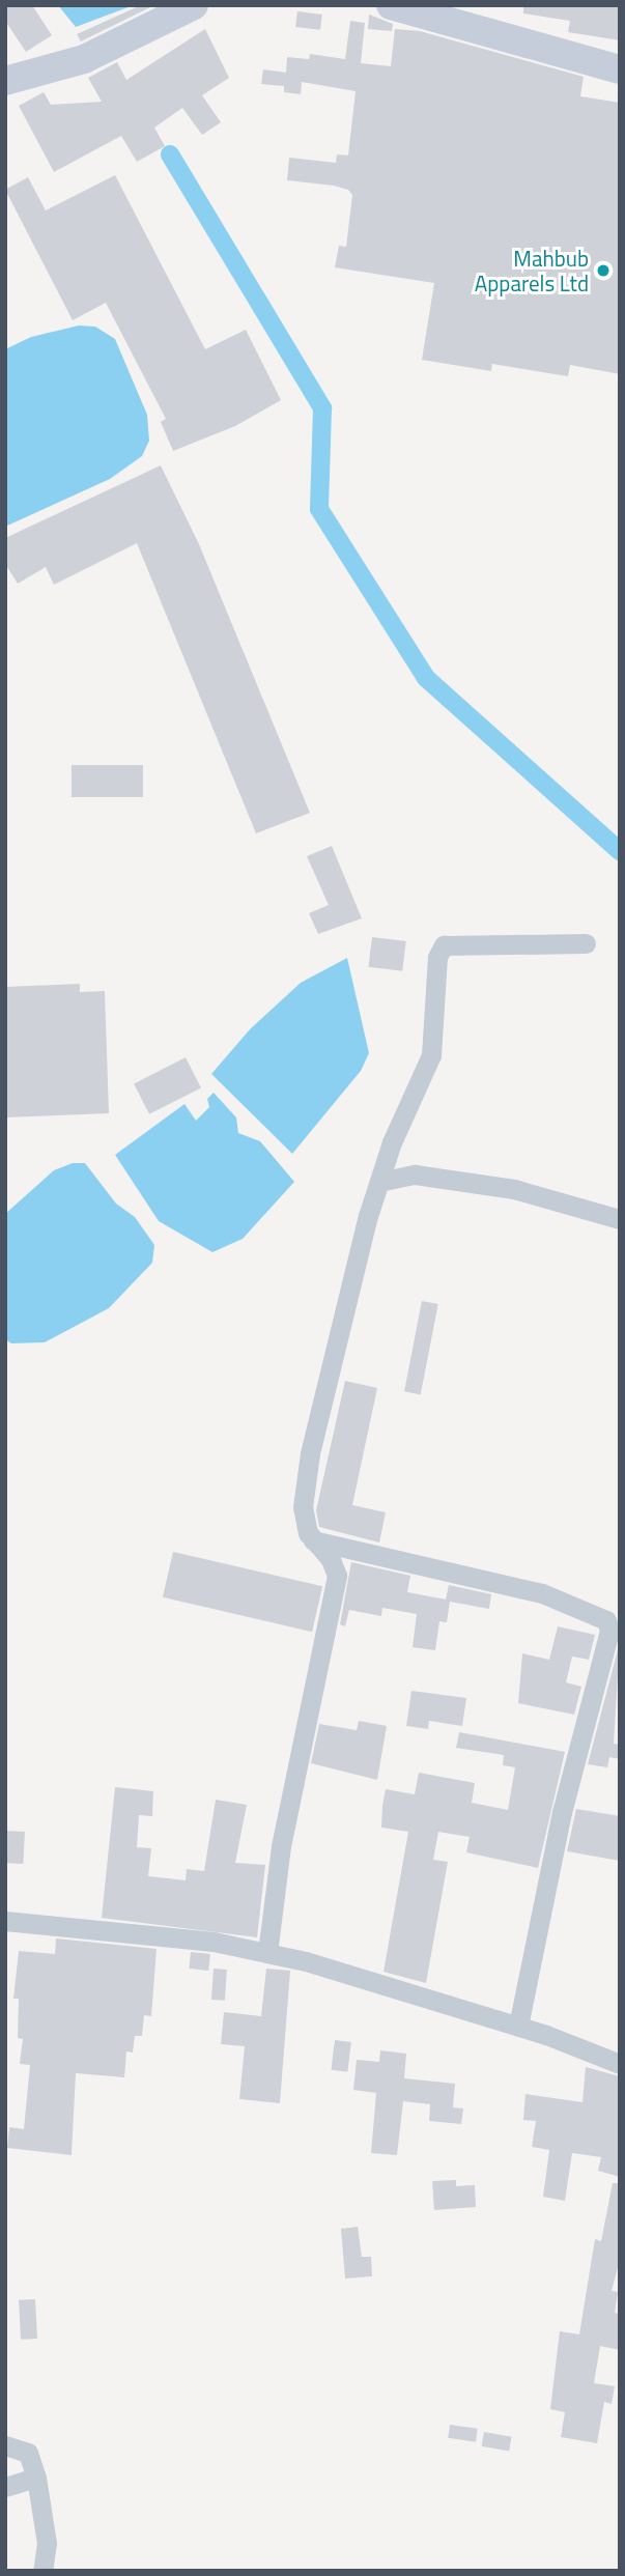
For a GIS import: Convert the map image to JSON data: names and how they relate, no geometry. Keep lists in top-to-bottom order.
{
  "places": ["Mahbub Apparels Ltd"]
}
